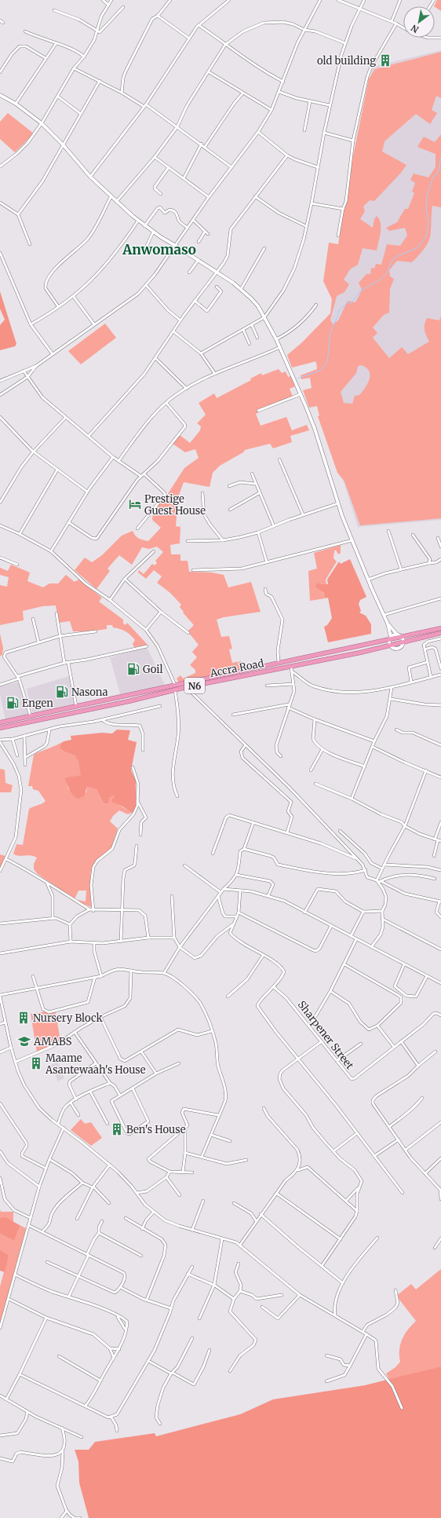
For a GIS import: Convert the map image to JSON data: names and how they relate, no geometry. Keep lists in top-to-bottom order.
{
  "streets": {
    "highway": ["Accra Road", "N6"],
    "street": ["Sharpener Street"]
  },
  "districts": ["Anwomaso"],
  "places": {
    "building": [
      "old building",
      "Nursery Block",
      "Maame Asantewaah's House",
      "Ben's House"
    ],
    "hotel": ["Prestige Guest House"],
    "fuel station": ["Goil", "Nasona", "Engen"],
    "school or university": ["AMABS"]
  },
  "north": "bottom left"
}
